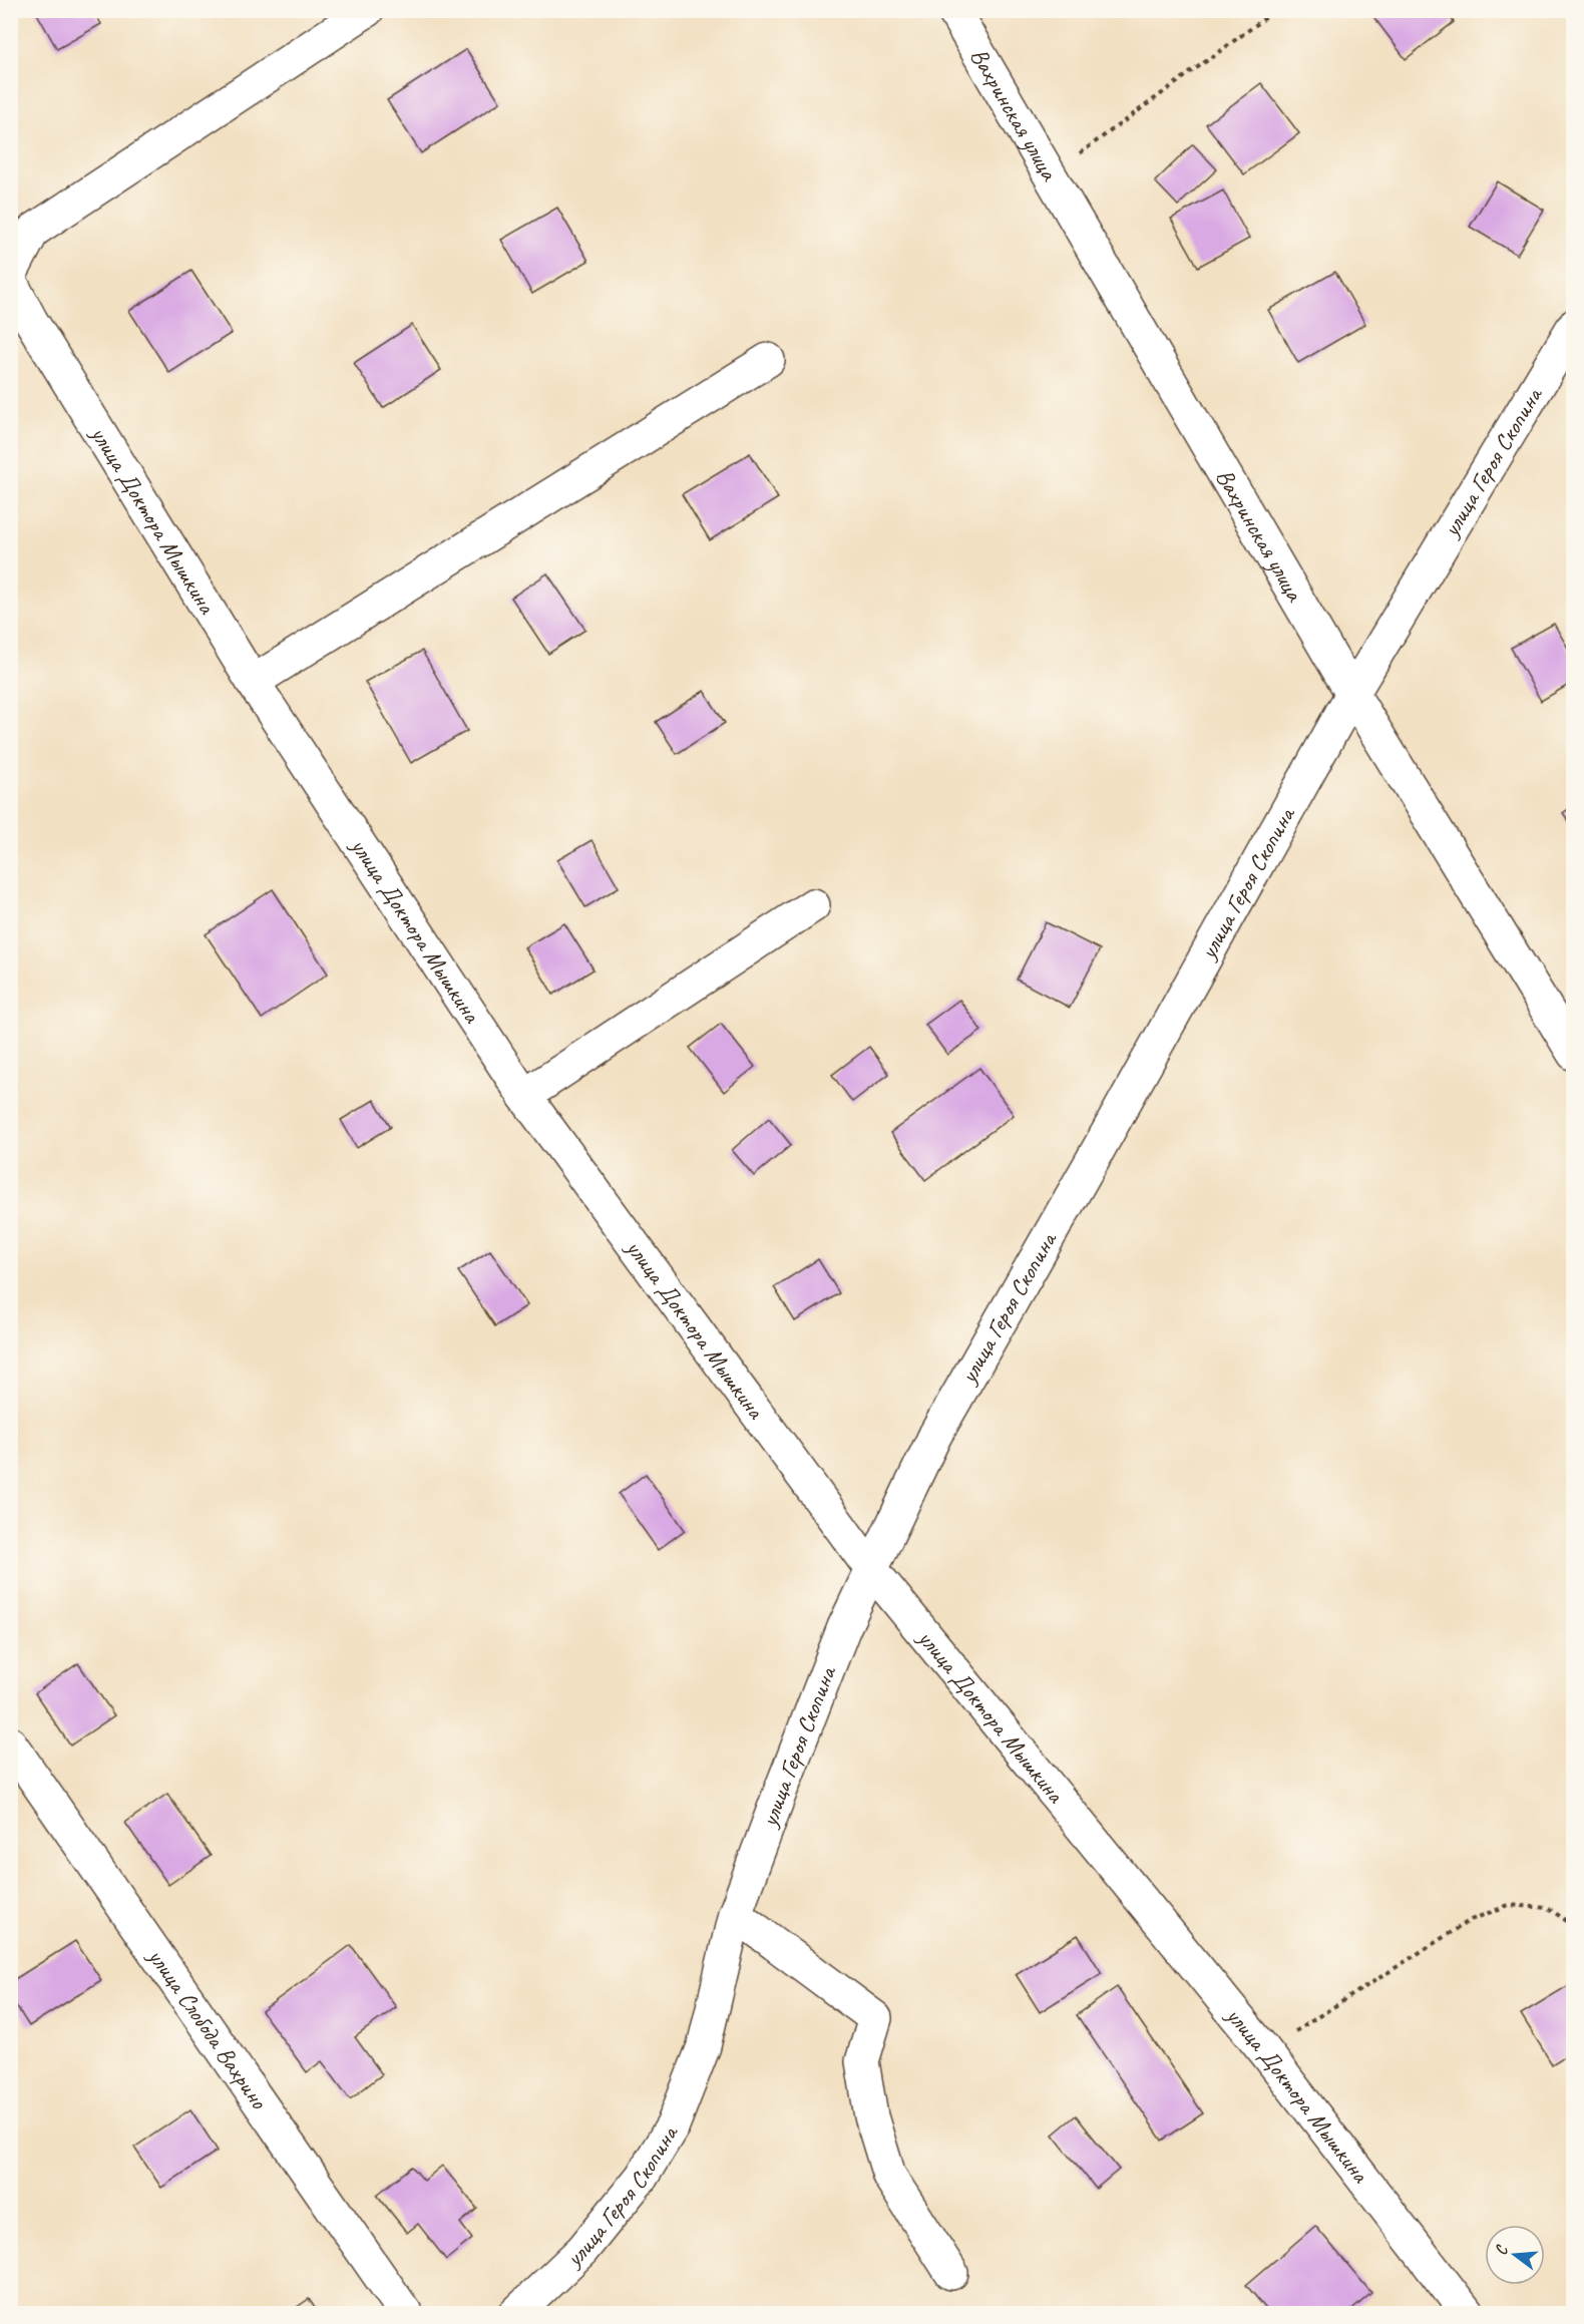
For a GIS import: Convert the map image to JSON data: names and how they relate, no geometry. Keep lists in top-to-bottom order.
{
  "streets": {
    "street": [
      "Вахринская улица",
      "улица Героя Скопина",
      "улица Доктора Мышкина",
      "улица Слобода Вахрино"
    ]
  },
  "crossings": [
    ["Вахринская улица", "улица Героя Скопина"],
    ["улица Героя Скопина", "улица Доктора Мышкина"]
  ],
  "north": "left"
}
